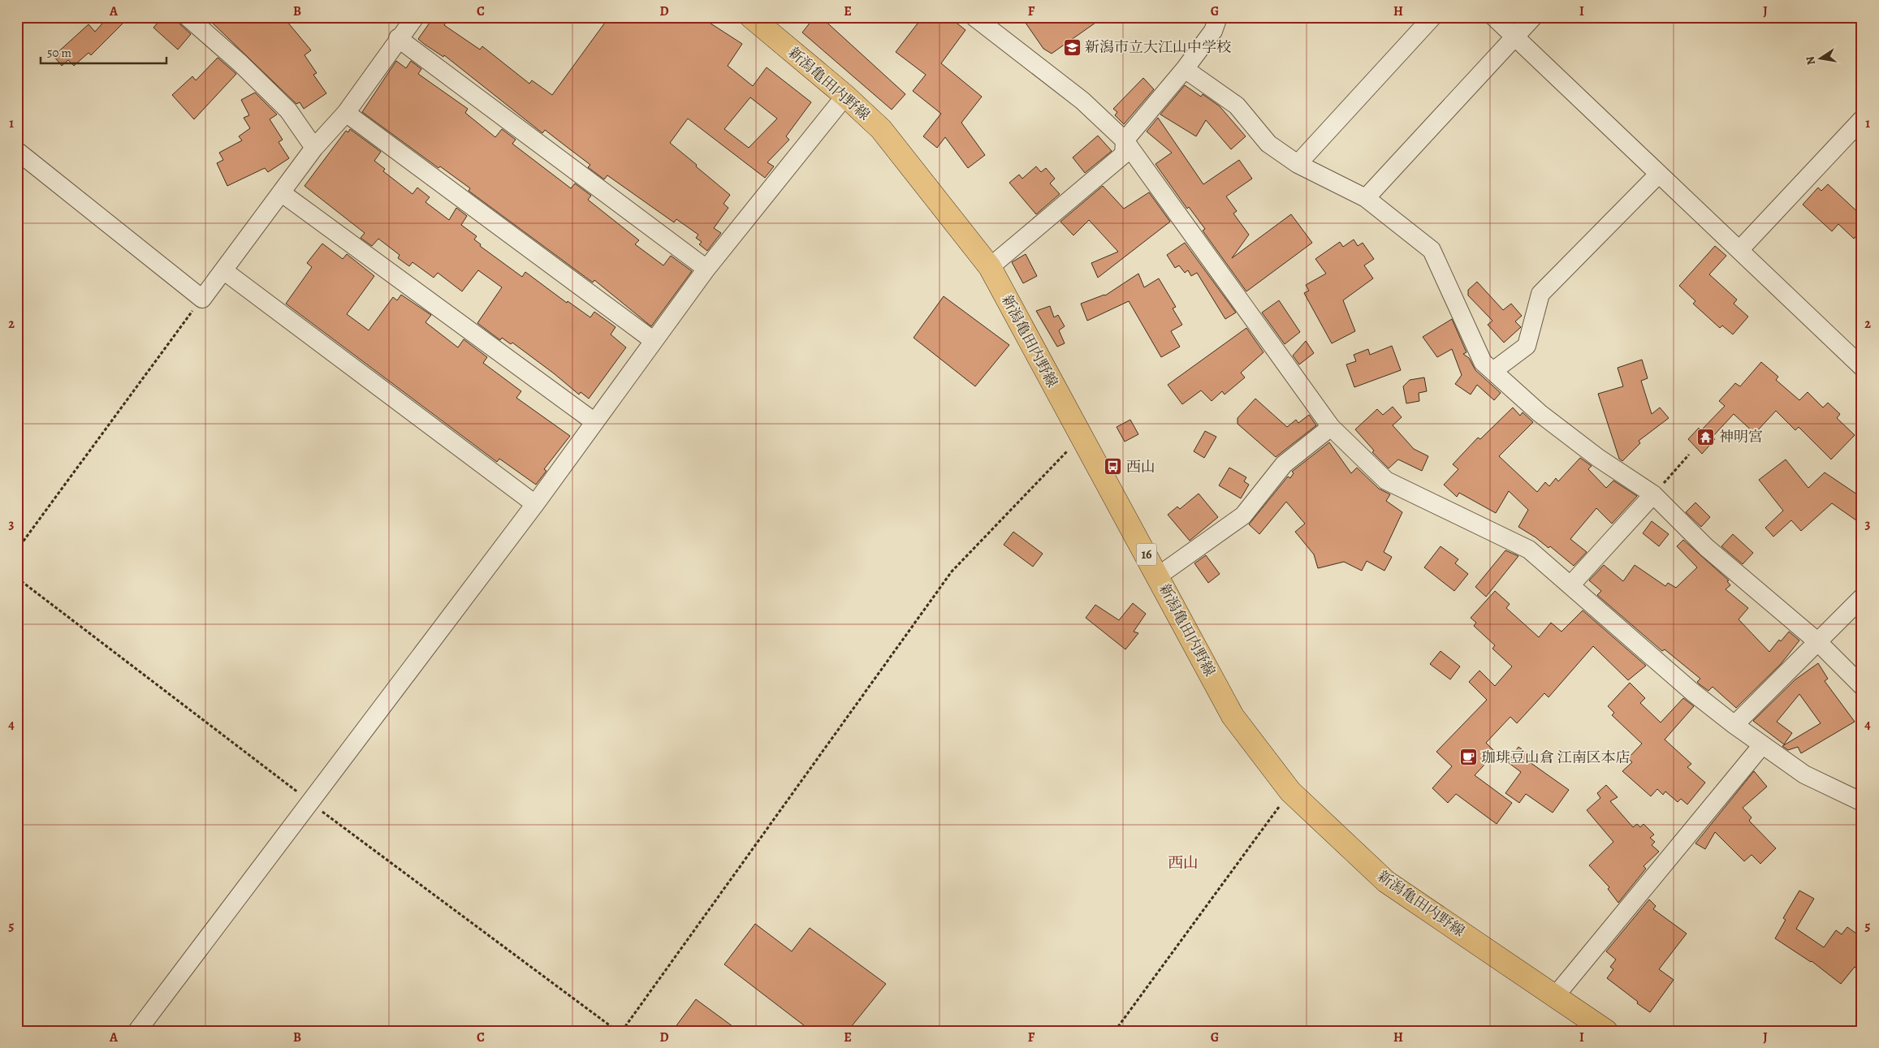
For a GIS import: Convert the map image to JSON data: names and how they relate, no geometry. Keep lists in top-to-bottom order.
{
  "streets": {
    "main road": ["新潟亀田内野線", "16"]
  },
  "districts": ["西山"],
  "places": {
    "school or university": ["新潟市立大江山中学校"],
    "temple": ["神明宮"],
    "bus stop": ["西山"],
    "cafe": ["珈琲豆山倉 江南区本店"]
  },
  "scale_bar": "50 m",
  "north": "left",
  "grid": {
    "columns": [
      "A",
      "B",
      "C",
      "D",
      "E",
      "F",
      "G",
      "H",
      "I",
      "J"
    ],
    "rows": [
      "1",
      "2",
      "3",
      "4",
      "5"
    ]
  }
}
